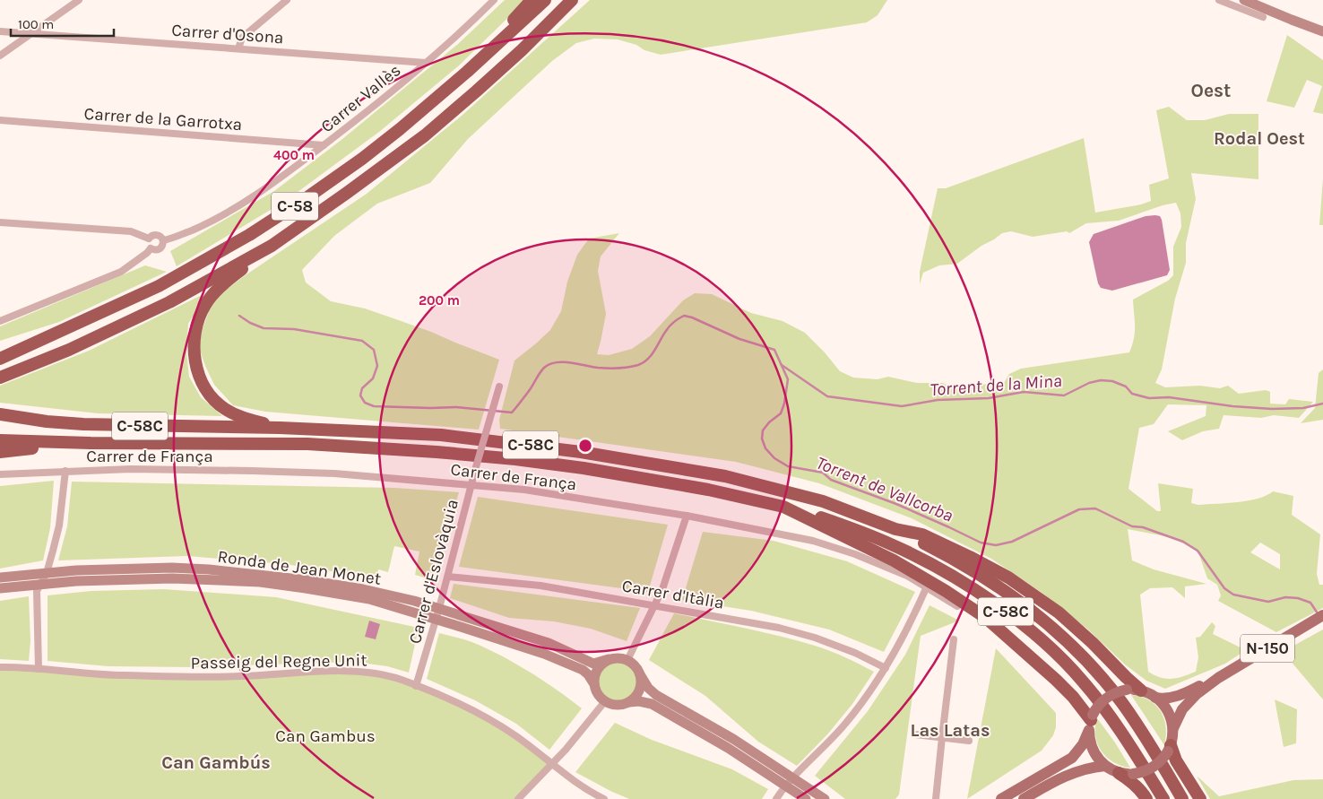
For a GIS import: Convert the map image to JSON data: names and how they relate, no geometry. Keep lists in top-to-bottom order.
{
  "streets": {
    "highway": ["C-58", "C-58C"],
    "main road": ["N-150"],
    "street": [
      "Carrer d'Osona",
      "Carrer Vallès",
      "Carrer de la Garrotxa",
      "Carrer de França",
      "Ronda de Jean Monet",
      "Carrer d'Eslovàquia",
      "Carrer d'Itàlia",
      "Passeig del Regne Unit"
    ]
  },
  "crossings": [
    ["Carrer d'Osona", "Carrer Vallès"],
    ["Carrer Vallès", "Carrer de la Garrotxa"],
    ["Carrer de França", "Carrer d'Eslovàquia"],
    ["Ronda de Jean Monet", "Carrer d'Eslovàquia"],
    ["Carrer d'Eslovàquia", "Carrer d'Itàlia"],
    ["Carrer d'Eslovàquia", "Passeig del Regne Unit"]
  ],
  "districts": [
    "Oest",
    "Rodal Oest",
    "Las Latas",
    "Can Gambús"
  ],
  "water": ["Torrent de la Mina", "Torrent de Vallcorba"],
  "parks": ["Can Gambus"],
  "scale_bar": "100 m",
  "rings": ["400 m", "200 m"]
}
